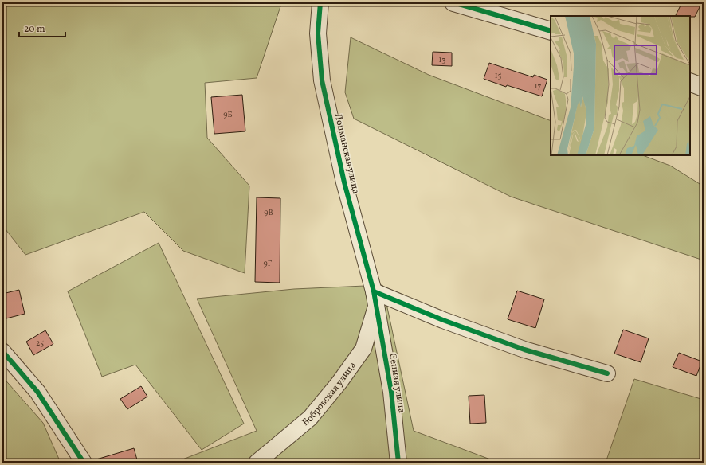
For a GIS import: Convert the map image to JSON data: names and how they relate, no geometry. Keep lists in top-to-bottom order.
{
  "streets": {
    "street": ["Лоцманская улица", "Сенная улица", "Бобровская улица"]
  },
  "crossings": [
    ["Лоцманская улица", "Сенная улица"],
    ["Лоцманская улица", "Бобровская улица"],
    ["Сенная улица", "Бобровская улица"]
  ],
  "house_numbers": [
    "13",
    "15",
    "17",
    "9Б",
    "9В",
    "9Г",
    "25"
  ],
  "scale_bar": "20 m"
}
